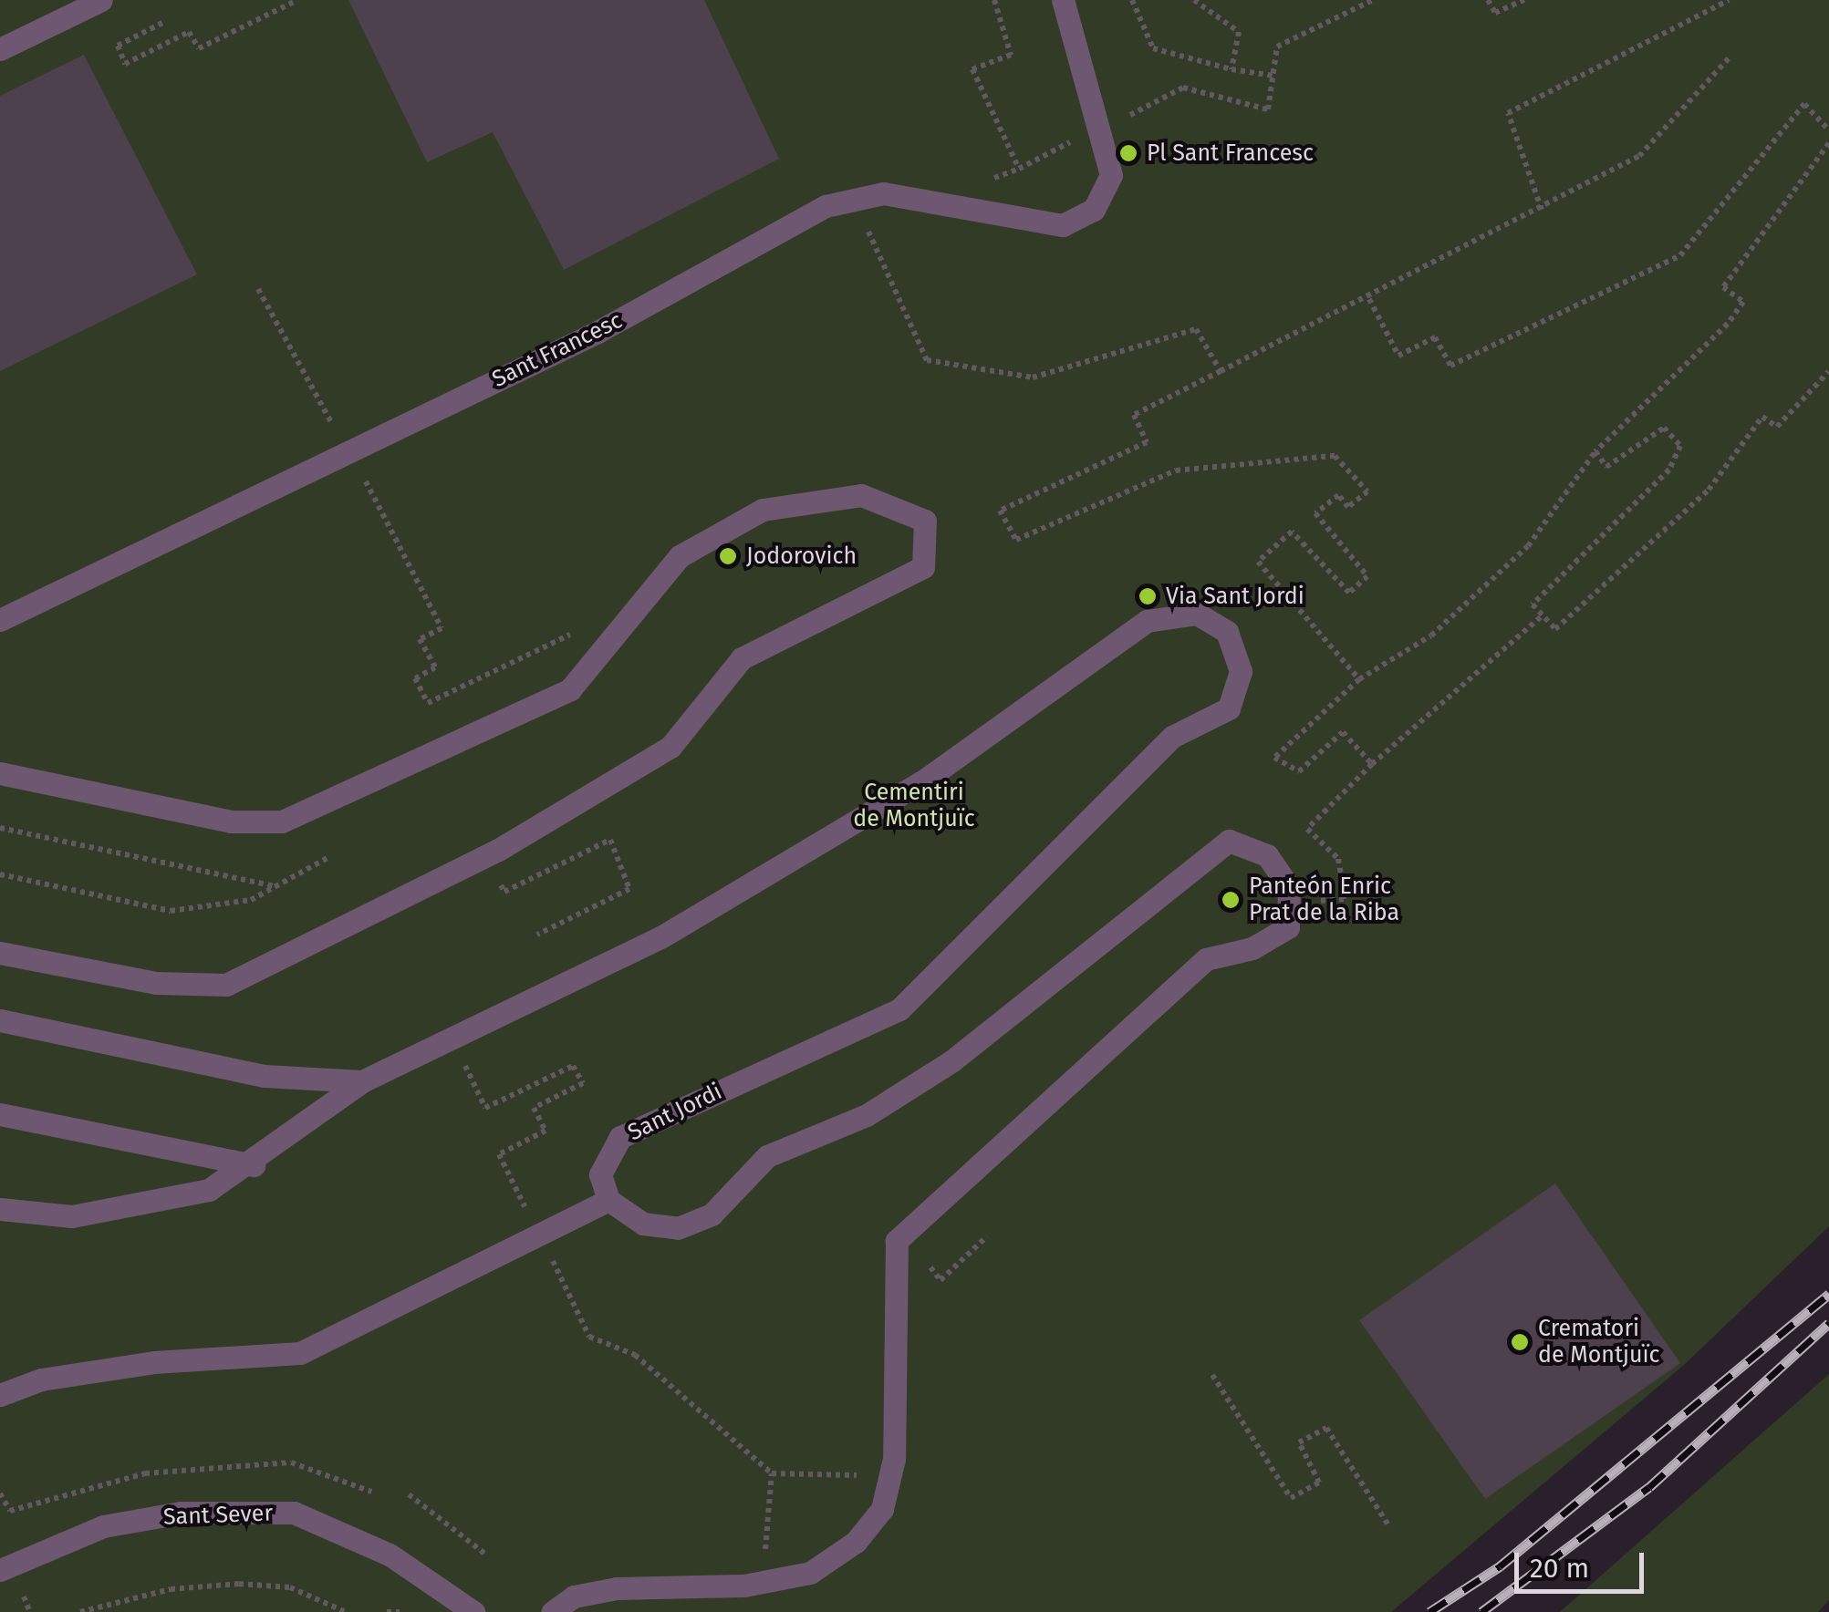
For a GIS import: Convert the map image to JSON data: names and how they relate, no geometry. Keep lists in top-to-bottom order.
{
  "streets": {
    "lane": ["Sant Francesc", "Sant Jordi", "Sant Sever"]
  },
  "parks": ["Cementiri de Montjuïc"],
  "places": [
    "Pl Sant Francesc",
    "Jodorovich",
    "Via Sant Jordi",
    "Panteón Enric Prat de la Riba",
    "Crematori de Montjuïc"
  ],
  "scale_bar": "20 m"
}
